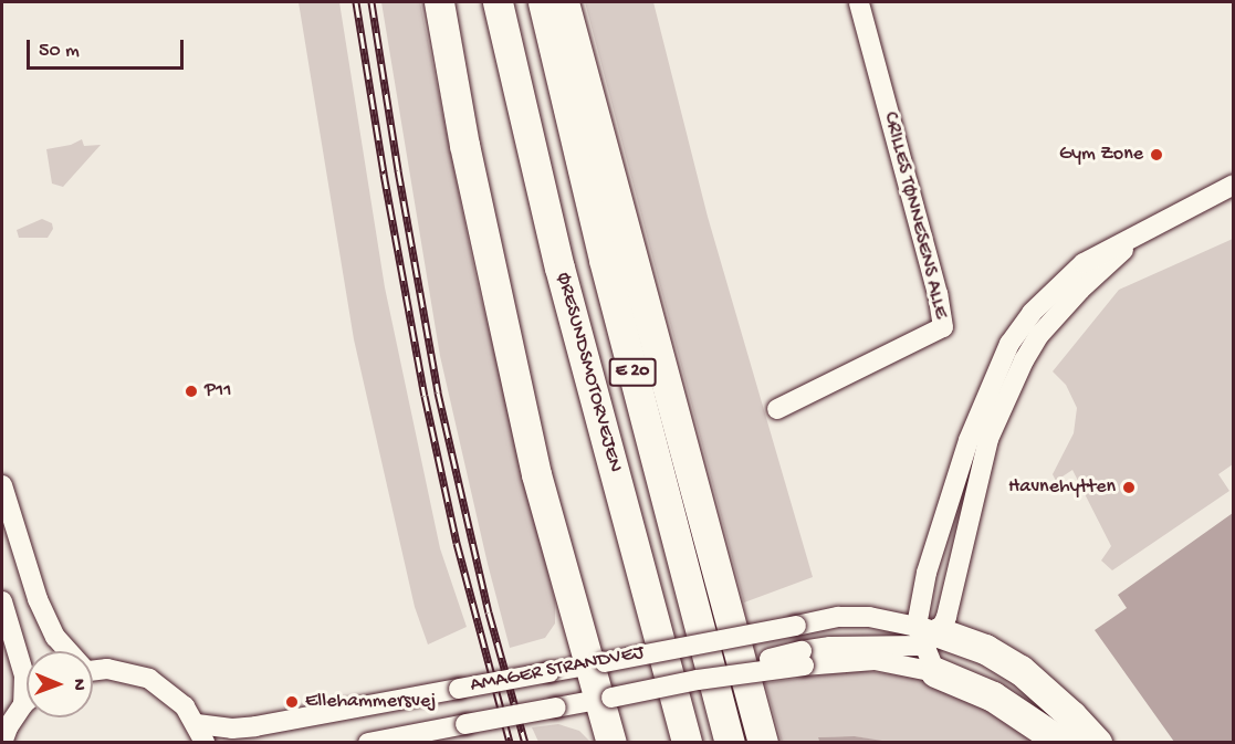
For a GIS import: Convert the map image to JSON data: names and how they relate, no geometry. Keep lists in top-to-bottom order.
{
  "streets": {
    "highway": ["ØRESUNDSMOTORVEJEN", "E 20"],
    "street": ["CRILLES TØNNESENS ALLE", "AMAGER STRANDVEJ"]
  },
  "places": [
    "Gym Zone",
    "P11",
    "Havnehytten",
    "Ellehammersvej"
  ],
  "scale_bar": "50 m",
  "north": "right"
}
